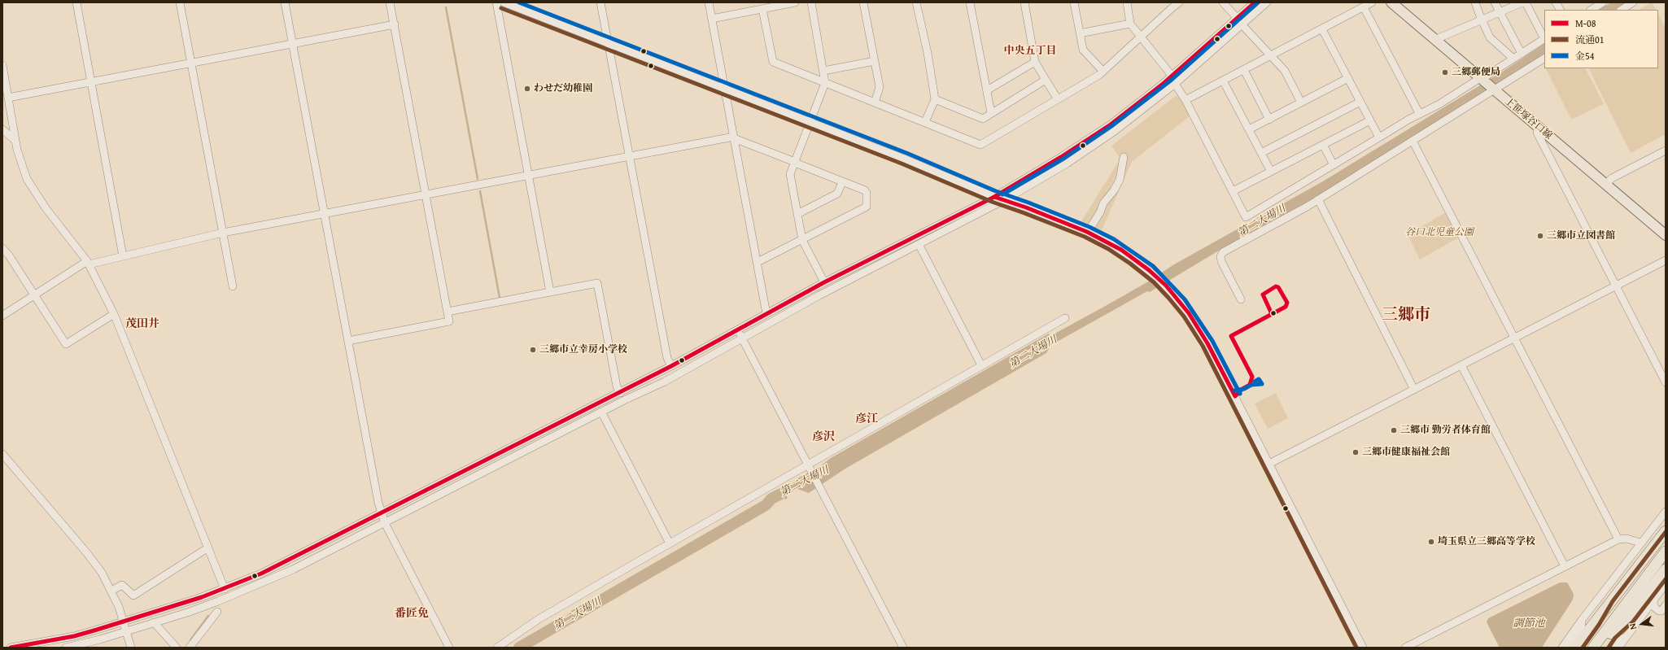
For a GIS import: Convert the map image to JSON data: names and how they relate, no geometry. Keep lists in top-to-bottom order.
{
  "streets": {
    "main road": ["上笹塚谷口線"]
  },
  "districts": [
    "中央五丁目",
    "三郷市",
    "茂田井",
    "彦江",
    "彦沢",
    "番匠免"
  ],
  "water": ["第二大場川", "調節池"],
  "parks": ["谷口北児童公園"],
  "places": [
    "三郷郵便局",
    "わせだ幼稚園",
    "三郷市立図書館",
    "三郷市立幸房小学校",
    "三郷市 勤労者体育館",
    "三郷市健康福祉会館",
    "埼玉県立三郷高等学校"
  ],
  "lines": ["transit line M-08", "transit line 金54", "transit line 流通01"],
  "legend": ["M-08", "流通01", "金54"],
  "north": "left"
}
